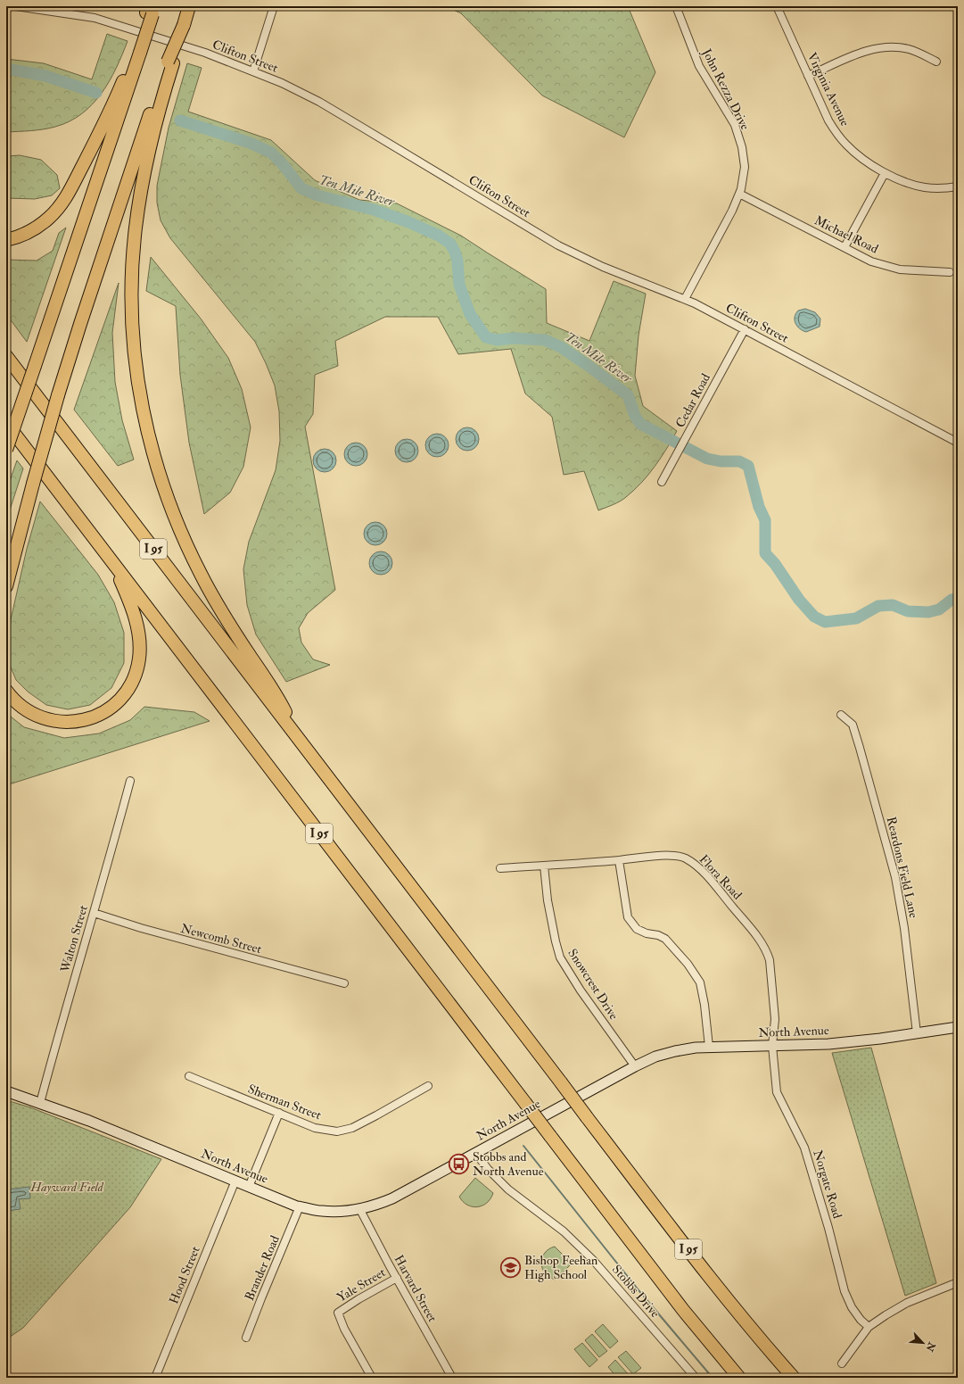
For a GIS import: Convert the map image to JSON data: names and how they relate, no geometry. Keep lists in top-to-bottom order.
{
  "streets": {
    "highway": ["I 95"],
    "main road": ["North Avenue"],
    "street": [
      "Clifton Street",
      "John Rezza Drive",
      "Virginia Avenue",
      "Michael Road",
      "Cedar Road",
      "Reardons Field Lane",
      "Flora Road",
      "Walton Street",
      "Newcomb Street",
      "Snowcrest Drive",
      "Sherman Street",
      "Norgate Road",
      "Brander Road",
      "Hood Street",
      "Yale Street",
      "Harvard Street",
      "Stobbs Drive"
    ]
  },
  "crossings": [
    ["Clifton Street", "John Rezza Drive"],
    ["Clifton Street", "Cedar Road"],
    ["John Rezza Drive", "Michael Road"],
    ["Reardons Field Lane", "North Avenue"],
    ["Flora Road", "Snowcrest Drive"],
    ["Flora Road", "North Avenue"],
    ["Flora Road", "Norgate Road"],
    ["Walton Street", "Newcomb Street"],
    ["Walton Street", "North Avenue"],
    ["Snowcrest Drive", "North Avenue"],
    ["North Avenue", "Norgate Road"],
    ["North Avenue", "Brander Road"],
    ["North Avenue", "Hood Street"],
    ["North Avenue", "Harvard Street"],
    ["North Avenue", "Stobbs Drive"],
    ["Yale Street", "Harvard Street"]
  ],
  "water": ["Ten Mile River"],
  "parks": ["Hayward Field"],
  "places": {
    "bus stop": ["Stobbs and North Avenue"],
    "school or university": ["Bishop Feehan High School"]
  },
  "north": "bottom right"
}
